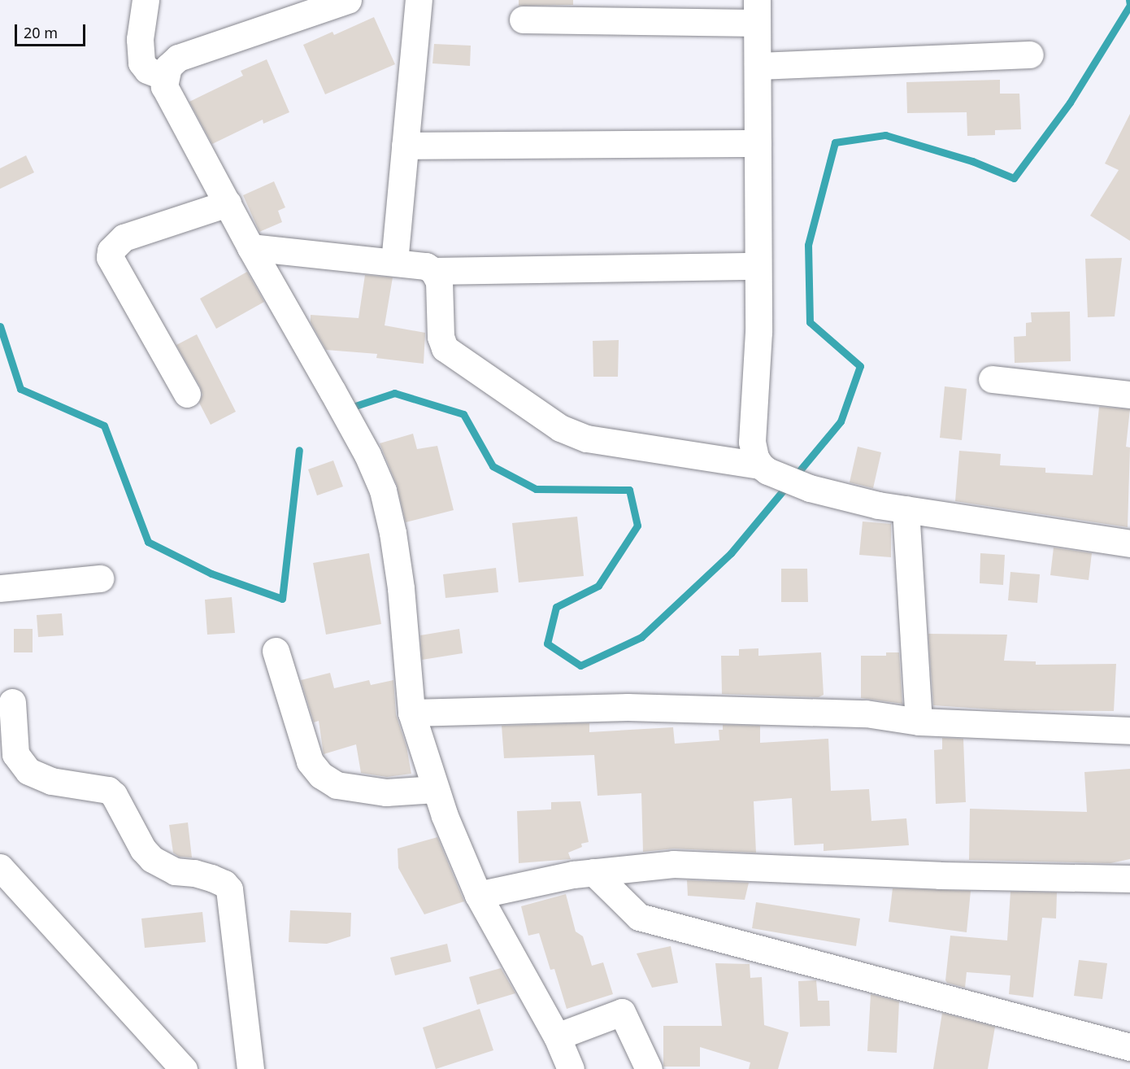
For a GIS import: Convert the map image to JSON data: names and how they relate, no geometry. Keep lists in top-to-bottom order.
{
  "scale_bar": "20 m"
}
